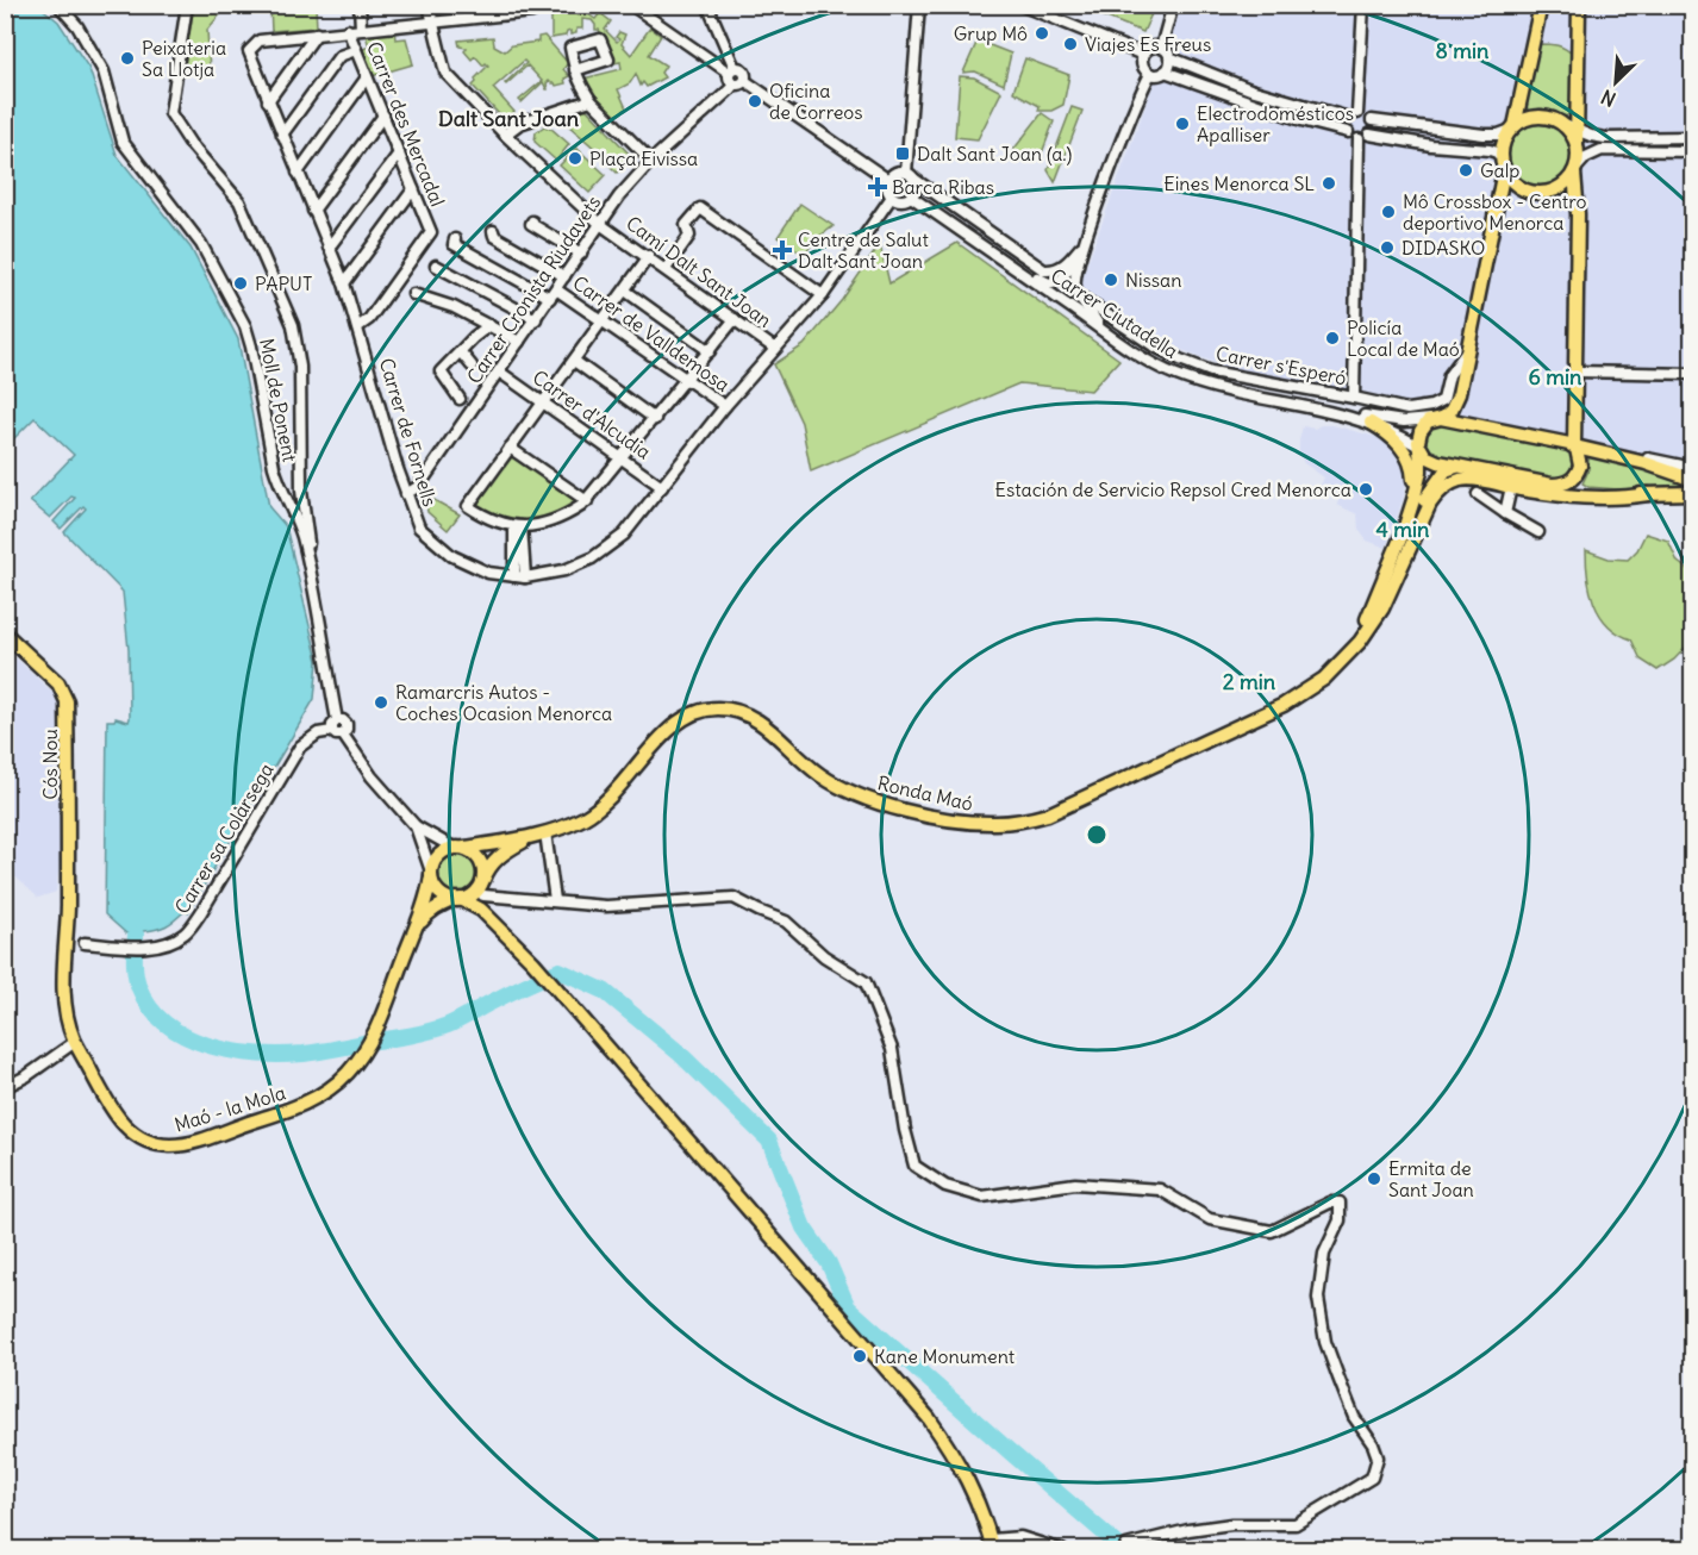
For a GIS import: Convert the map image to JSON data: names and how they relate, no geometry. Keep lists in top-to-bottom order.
{
  "streets": {
    "main road": ["Cós Nou", "Ronda Maó", "Maó - la Mola"],
    "street": [
      "Carrer des Mercadal",
      "Camí Dalt Sant Joan",
      "Carrer Cronista Riudavets",
      "Carrer Ciutadella",
      "Carrer de Valldemosa",
      "Carrer s'Esperó",
      "Moll de Ponent",
      "Carrer d'Alcudia",
      "Carrer de Fornells",
      "Carrer sa Colàrsega"
    ]
  },
  "crossings": [
    ["Carrer des Mercadal", "Carrer de Fornells"],
    ["Camí Dalt Sant Joan", "Carrer Cronista Riudavets"],
    ["Camí Dalt Sant Joan", "Carrer de Fornells"],
    ["Carrer Cronista Riudavets", "Carrer de Valldemosa"],
    ["Carrer Cronista Riudavets", "Carrer d'Alcudia"],
    ["Carrer Cronista Riudavets", "Carrer de Fornells"],
    ["Carrer Ciutadella", "Carrer de Fornells"],
    ["Carrer de Valldemosa", "Carrer de Fornells"],
    ["Moll de Ponent", "Carrer sa Colàrsega"],
    ["Carrer d'Alcudia", "Carrer de Fornells"],
    ["Cós Nou", "Maó - la Mola"],
    ["Ronda Maó", "Maó - la Mola"]
  ],
  "districts": ["Dalt Sant Joan"],
  "places": {
    "other": [
      "Grup Mô",
      "Viajes Es Freus",
      "Peixateria Sa Llotja",
      "Oficina de Correos",
      "Electrodomésticos Apalliser",
      "Plaça Eivissa",
      "Galp",
      "Eines Menorca SL",
      "Mô Crossbox - Centro deportivo Menorca",
      "DIDASKO",
      "Nissan",
      "PAPUT",
      "Policía Local de Maó",
      "Estación de Servicio Repsol Cred Menorca",
      "Ramarcris Autos - Coches Ocasion Menorca",
      "Ermita de Sant Joan",
      "Kane Monument"
    ],
    "transit": ["Dalt Sant Joan (a.)"],
    "health": ["Barca Ribas", "Centre de Salut Dalt Sant Joan"]
  },
  "north": "bottom left",
  "rings": [
    "8 min",
    "6 min",
    "4 min",
    "2 min"
  ]
}
